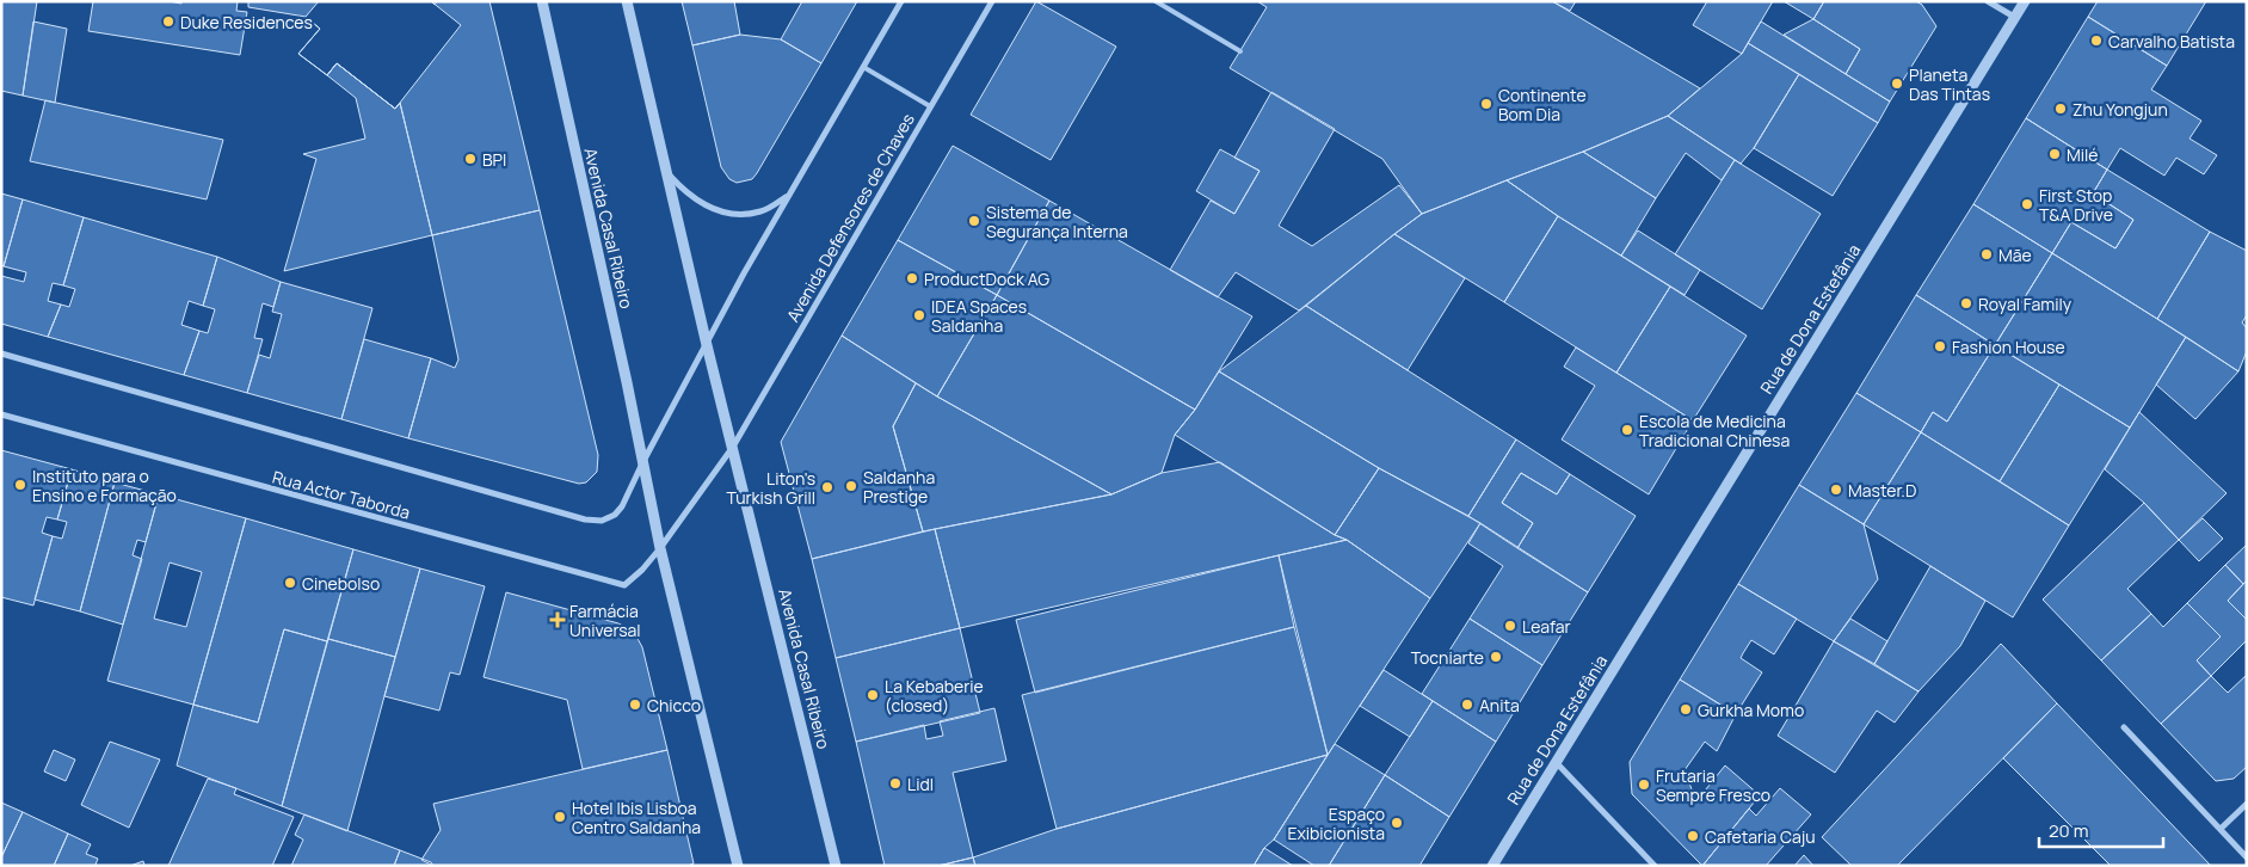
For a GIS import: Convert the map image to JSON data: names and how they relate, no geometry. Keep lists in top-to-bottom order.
{
  "streets": {
    "street": [
      "Avenida Defensores de Chaves",
      "Avenida Casal Ribeiro",
      "Rua de Dona Estefânia",
      "Rua Actor Taborda"
    ]
  },
  "crossings": [
    ["Avenida Defensores de Chaves", "Avenida Casal Ribeiro"],
    ["Avenida Casal Ribeiro", "Rua Actor Taborda"]
  ],
  "places": {
    "other": [
      "Duke Residences",
      "Carvalho Batista",
      "Planeta Das Tintas",
      "Continente Bom Dia",
      "Zhu Yongjun",
      "Milé",
      "BPI",
      "First Stop T&A Drive",
      "Sistema de Segurança Interna",
      "Mãe",
      "ProductDock AG",
      "Royal Family",
      "IDEA Spaces Saldanha",
      "Fashion House",
      "Escola de Medicina Tradicional Chinesa",
      "Instituto para o Ensino e Formação",
      "Saldanha Prestige",
      "Liton's Turkish Grill",
      "Master.D",
      "Cinebolso",
      "Leafar",
      "Tocniarte",
      "La Kebaberie (closed)",
      "Chicco",
      "Anita",
      "Gurkha Momo",
      "Lidl",
      "Frutaria Sempre Fresco",
      "Hotel Ibis Lisboa Centro Saldanha",
      "Espaço Exibicionista",
      "Cafetaria Caju"
    ],
    "health": ["Farmácia Universal"]
  },
  "scale_bar": "20 m"
}
